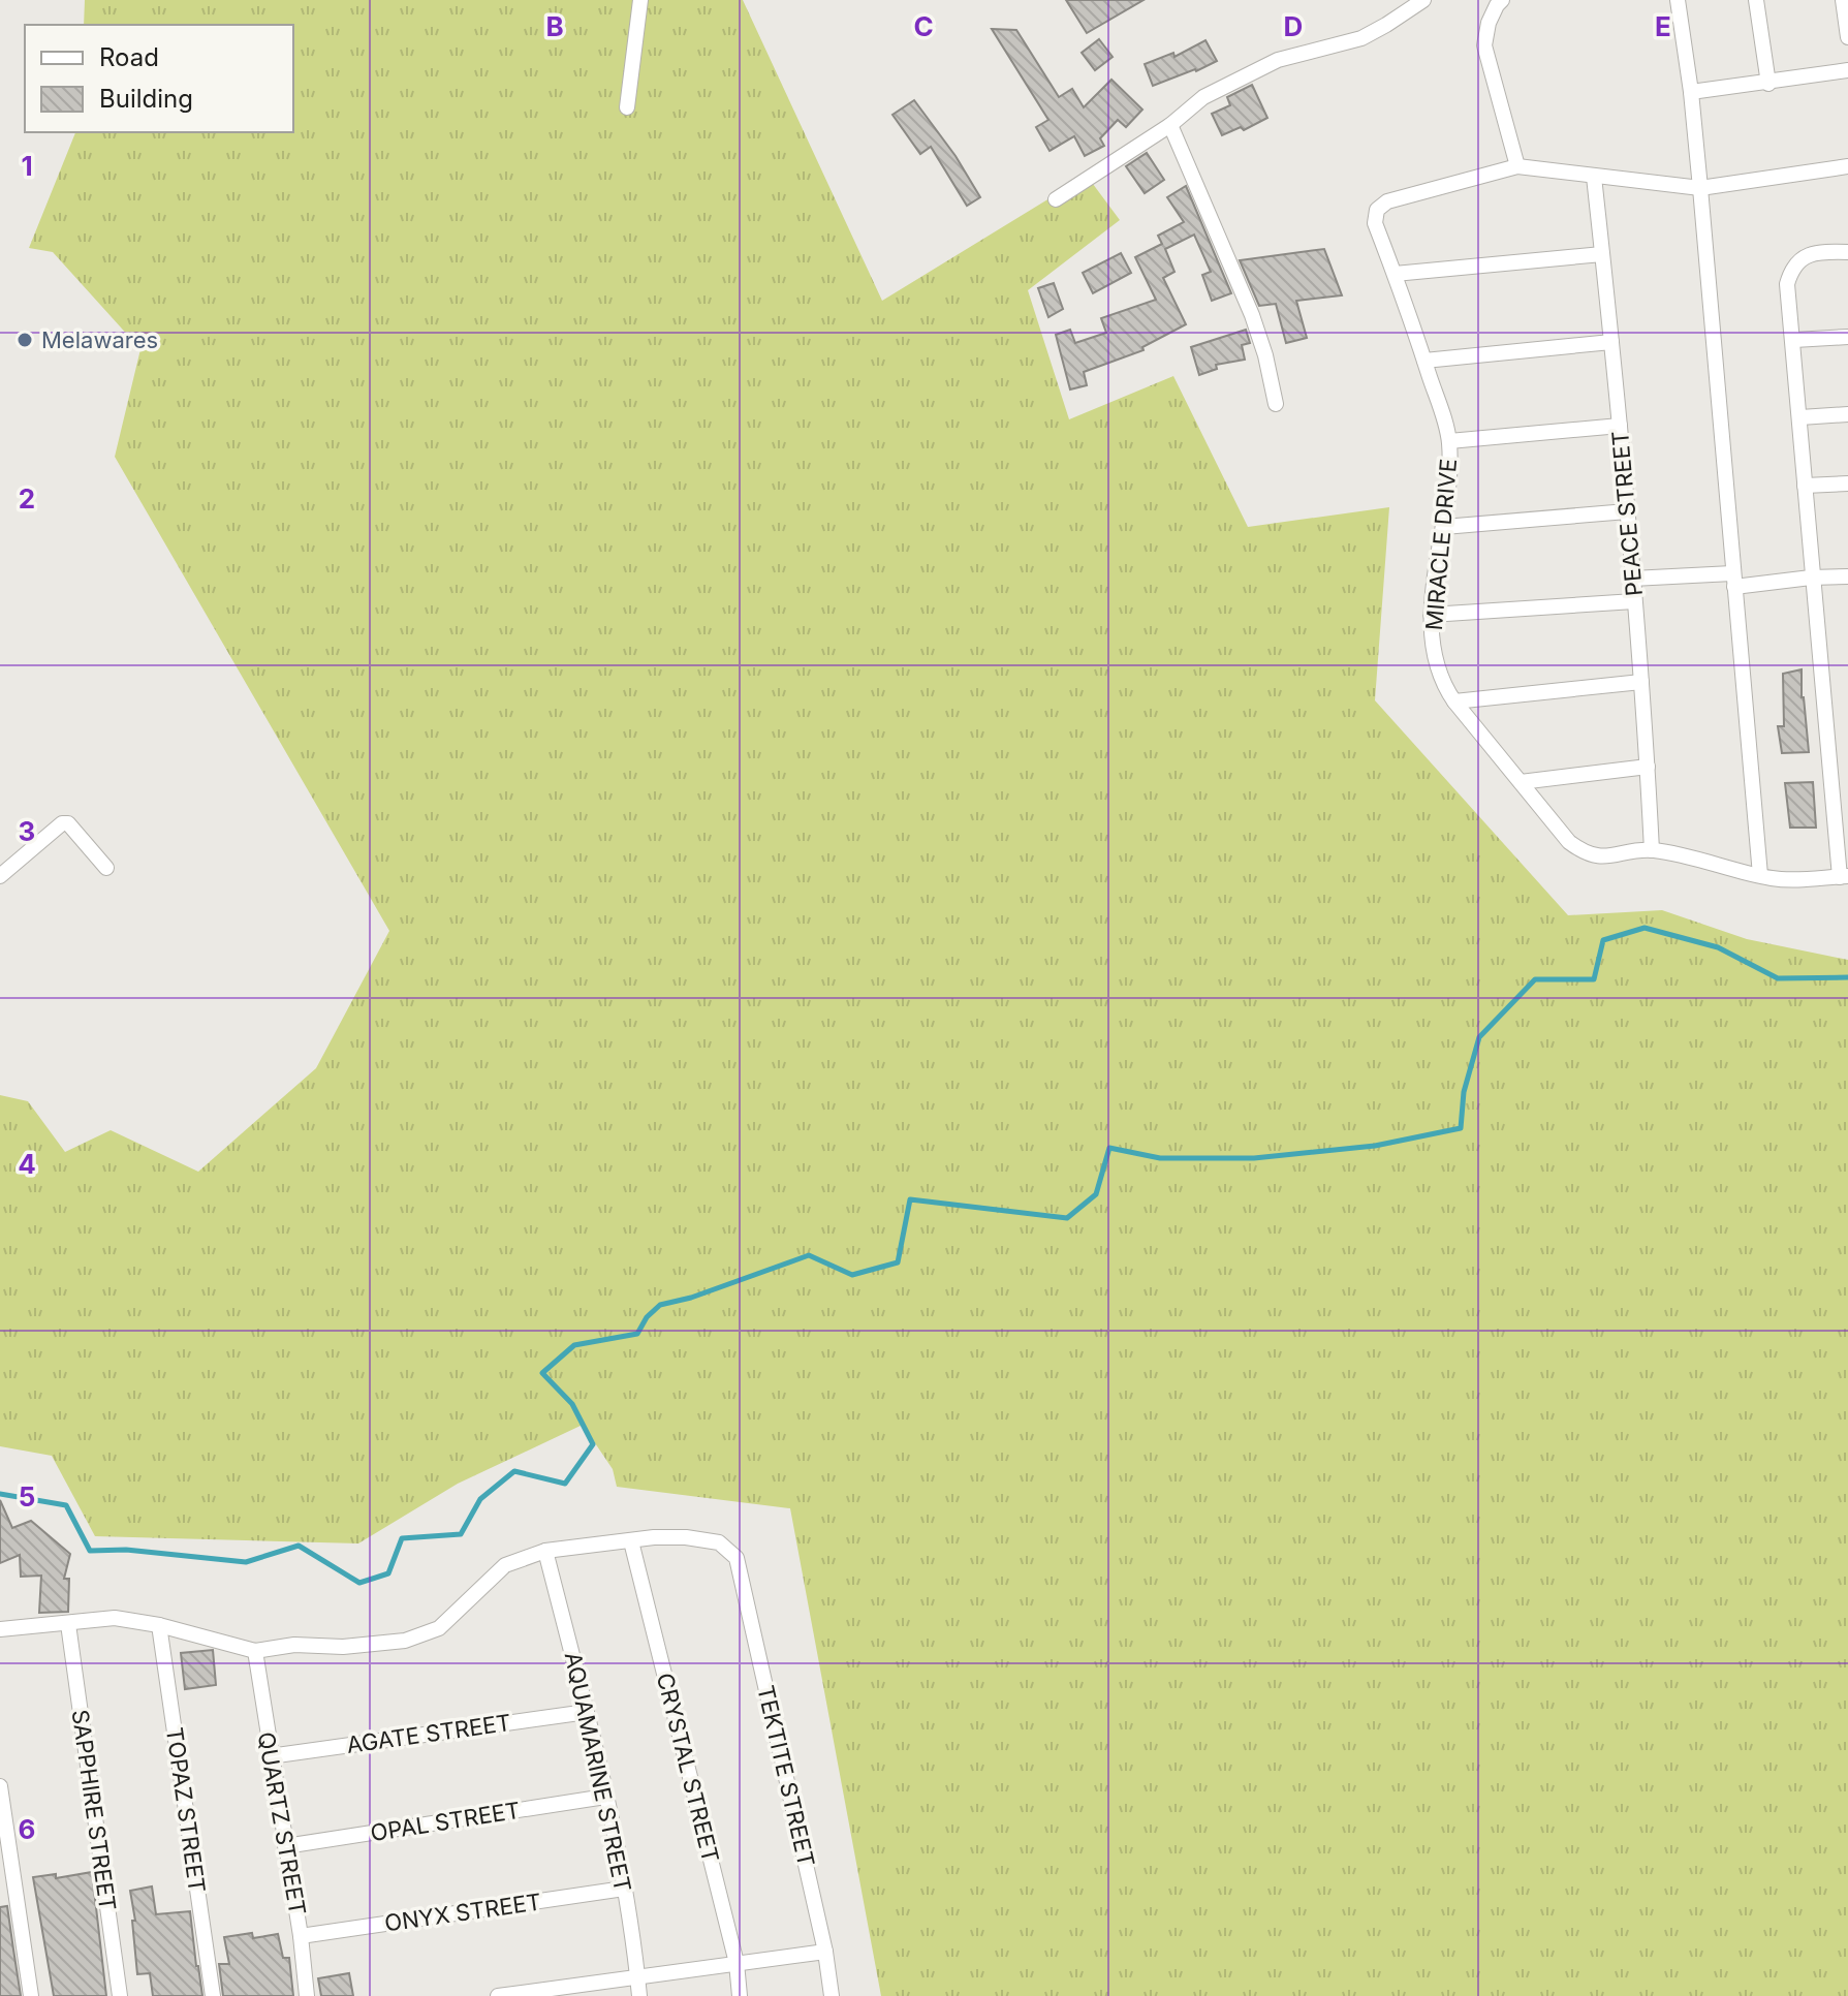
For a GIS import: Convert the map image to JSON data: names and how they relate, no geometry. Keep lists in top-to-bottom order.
{
  "streets": {
    "street": [
      "PEACE STREET",
      "MIRACLE DRIVE",
      "AGATE STREET",
      "CRYSTAL STREET",
      "AQUAMARINE STREET",
      "TEKTITE STREET",
      "SAPPHIRE STREET",
      "TOPAZ STREET",
      "OPAL STREET",
      "QUARTZ STREET",
      "ONYX STREET"
    ]
  },
  "crossings": [
    ["PEACE STREET", "MIRACLE DRIVE"],
    ["AGATE STREET", "AQUAMARINE STREET"],
    ["AGATE STREET", "QUARTZ STREET"],
    ["CRYSTAL STREET", "TEKTITE STREET"],
    ["AQUAMARINE STREET", "OPAL STREET"],
    ["AQUAMARINE STREET", "ONYX STREET"],
    ["OPAL STREET", "QUARTZ STREET"],
    ["QUARTZ STREET", "ONYX STREET"]
  ],
  "places": ["Melawares"],
  "legend": ["Road", "Building"],
  "grid": {
    "columns": [
      "B",
      "C",
      "D",
      "E"
    ],
    "rows": [
      "1",
      "2",
      "3",
      "4",
      "5",
      "6"
    ]
  }
}
